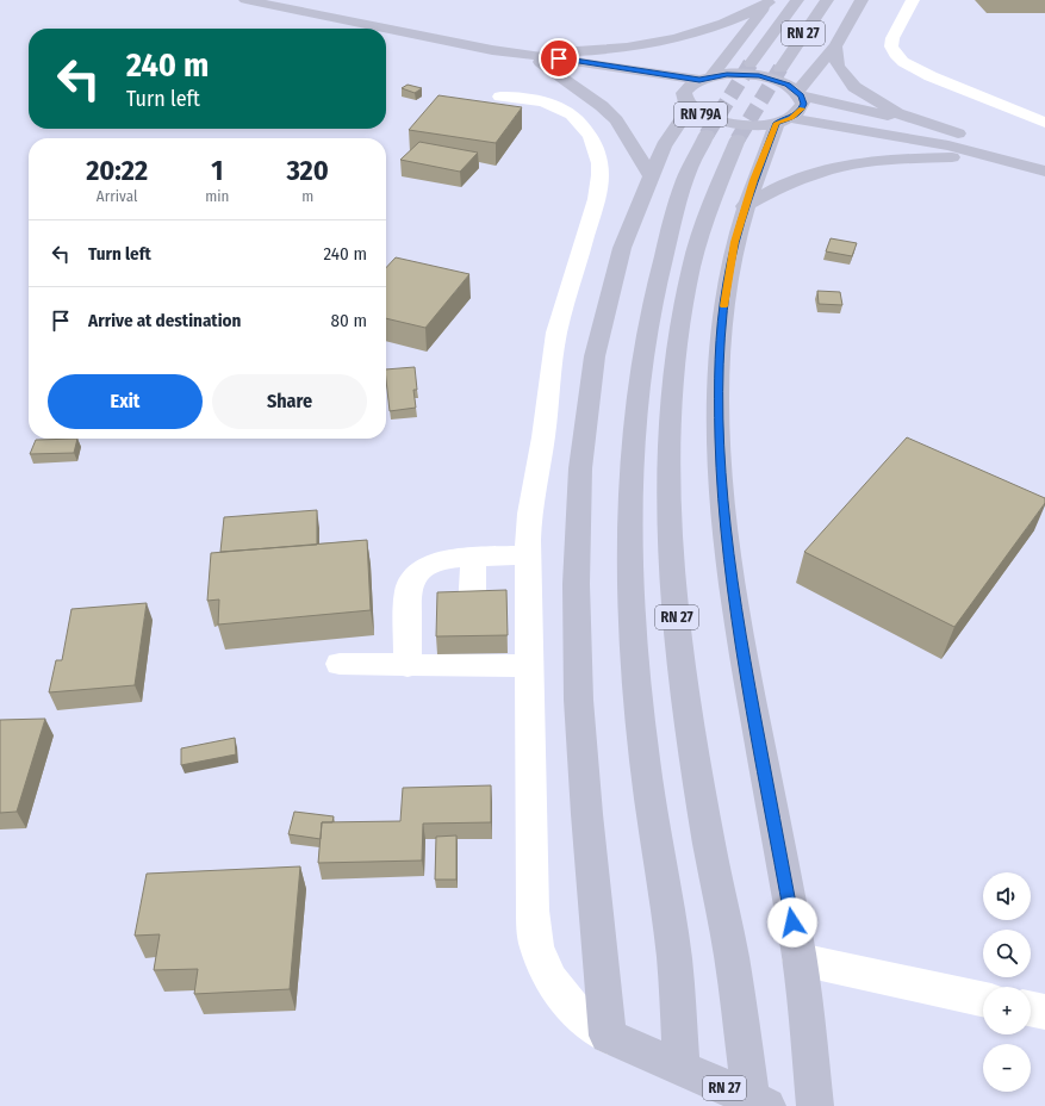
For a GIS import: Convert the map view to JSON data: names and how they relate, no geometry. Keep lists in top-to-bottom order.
{
  "streets": {
    "main road": ["RN 27", "RN 79A"]
  },
  "page": {
    "turn": ["240 m", "Turn left"],
    "eta": [
      "20:22",
      "Arrival",
      "1",
      "min",
      "320",
      "m"
    ],
    "list": [
      {
        "name": "Turn left",
        "value": "240 m"
      },
      {
        "name": "Arrive at destination",
        "value": "80 m"
      }
    ],
    "buttons": ["Exit", "Share"],
    "map_buttons": ["+", "−"]
  }
}
